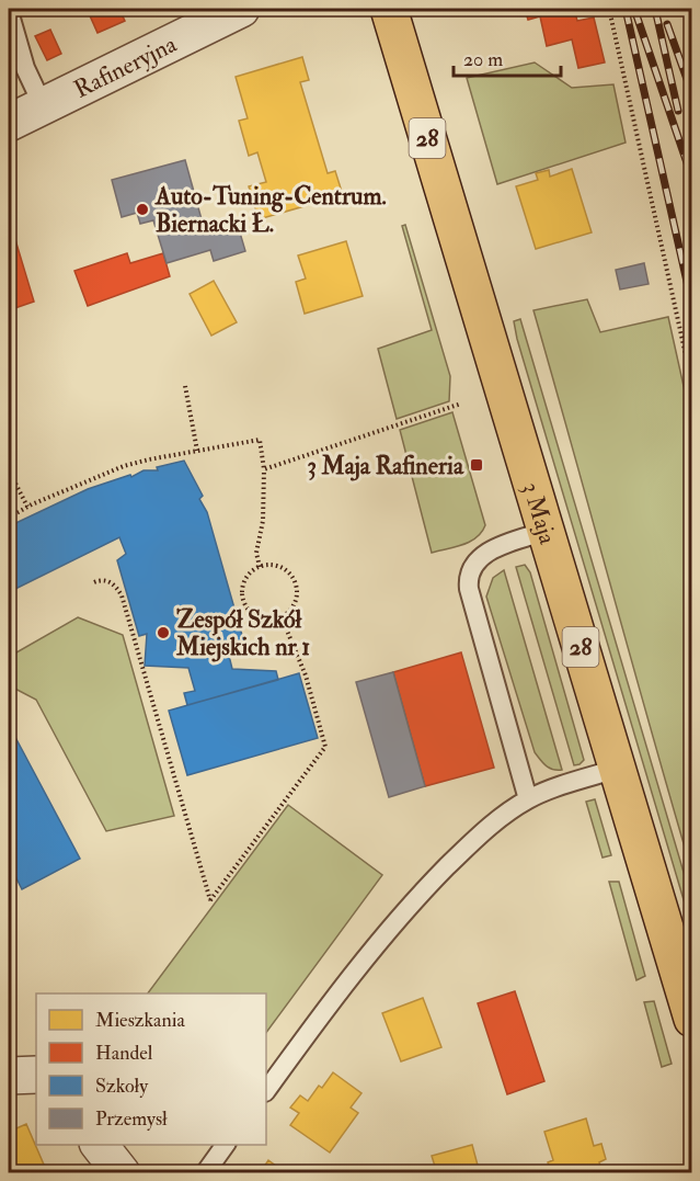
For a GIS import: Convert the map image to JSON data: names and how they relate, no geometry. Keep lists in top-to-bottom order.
{
  "streets": {
    "main road": ["28", "3 Maja"],
    "street": ["Rafineryjna"]
  },
  "places": {
    "other": ["Auto-Tuning-Centrum. Biernacki Ł.", "Zespół Szkół Miejskich nr 1"],
    "transit": ["3 Maja Rafineria"]
  },
  "legend": [
    "Mieszkania",
    "Handel",
    "Szkoły",
    "Przemysł"
  ],
  "scale_bar": "20 m"
}
